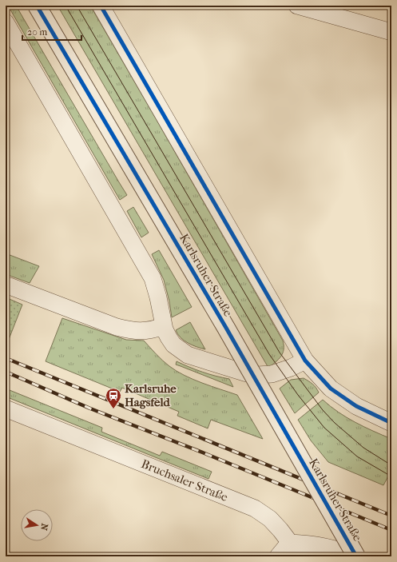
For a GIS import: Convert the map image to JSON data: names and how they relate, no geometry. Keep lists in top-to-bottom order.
{
  "streets": {
    "street": ["Karlsruher Straße", "Bruchsaler Straße"]
  },
  "places": {
    "station": ["Karlsruhe Hagsfeld"]
  },
  "scale_bar": "20 m",
  "north": "right"
}
